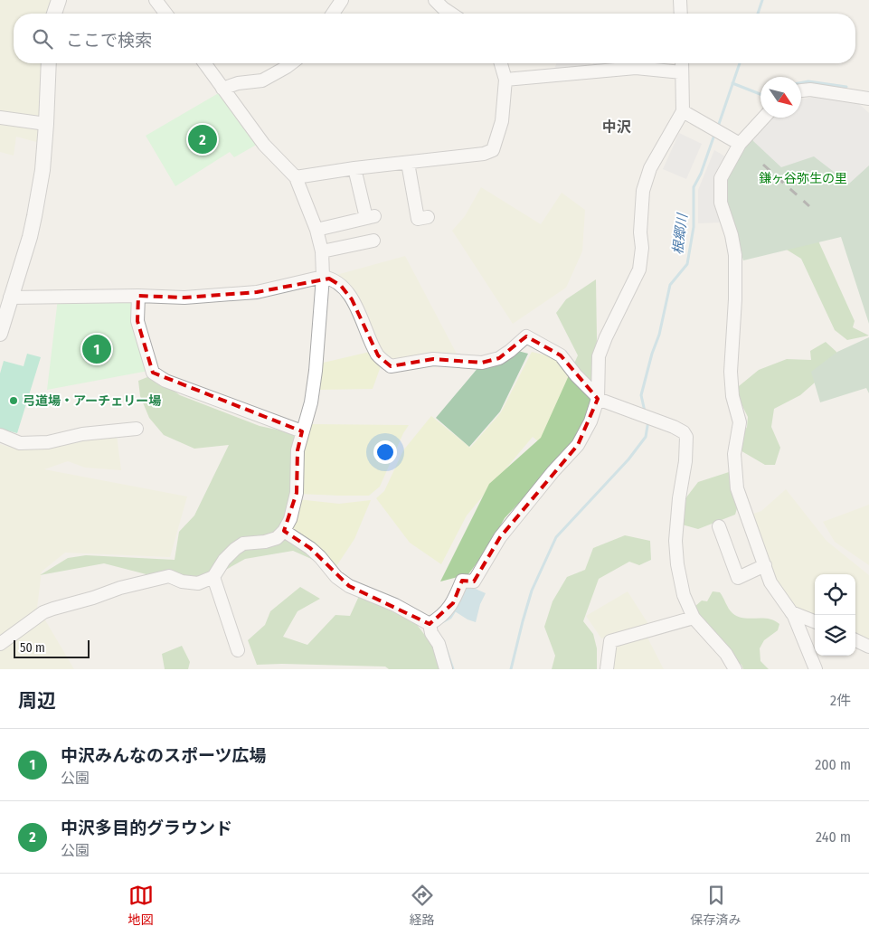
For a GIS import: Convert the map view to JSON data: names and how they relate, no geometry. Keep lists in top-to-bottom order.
{
  "districts": ["中沢"],
  "water": ["根郷川"],
  "parks": ["鎌ヶ谷弥生の里"],
  "places": ["弓道場・アーチェリー場"],
  "scale_bar": "50 m",
  "north": "bottom right",
  "page": {
    "search": "ここで検索",
    "pins": ["2", "1"],
    "scale": "50 m",
    "heading": ["周辺", "2件"],
    "list": [
      {
        "mark": "1",
        "name": "中沢みんなのスポーツ広場",
        "note": "公園",
        "value": "200 m"
      },
      {
        "mark": "2",
        "name": "中沢多目的グラウンド",
        "note": "公園",
        "value": "240 m"
      }
    ],
    "nav": ["地図", "経路", "保存済み"]
  }
}
